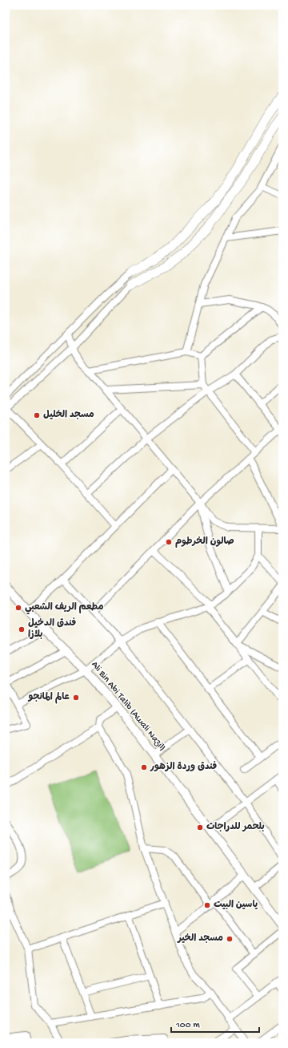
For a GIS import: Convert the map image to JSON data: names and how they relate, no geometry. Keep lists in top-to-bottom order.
{
  "streets": {
    "main road": ["Ali Bin Abi Talib (Awali Nazil)"]
  },
  "places": [
    "مسجد الخليل",
    "صالون الخرطوم",
    "مطعم الريف الشعبي",
    "فندق الدخيل بلازا",
    "عالم المانجو",
    "فندق وردة الزهور",
    "بلحمر للدراجات",
    "ياسين البيت",
    "مسجد الخير"
  ],
  "scale_bar": "100 m"
}
